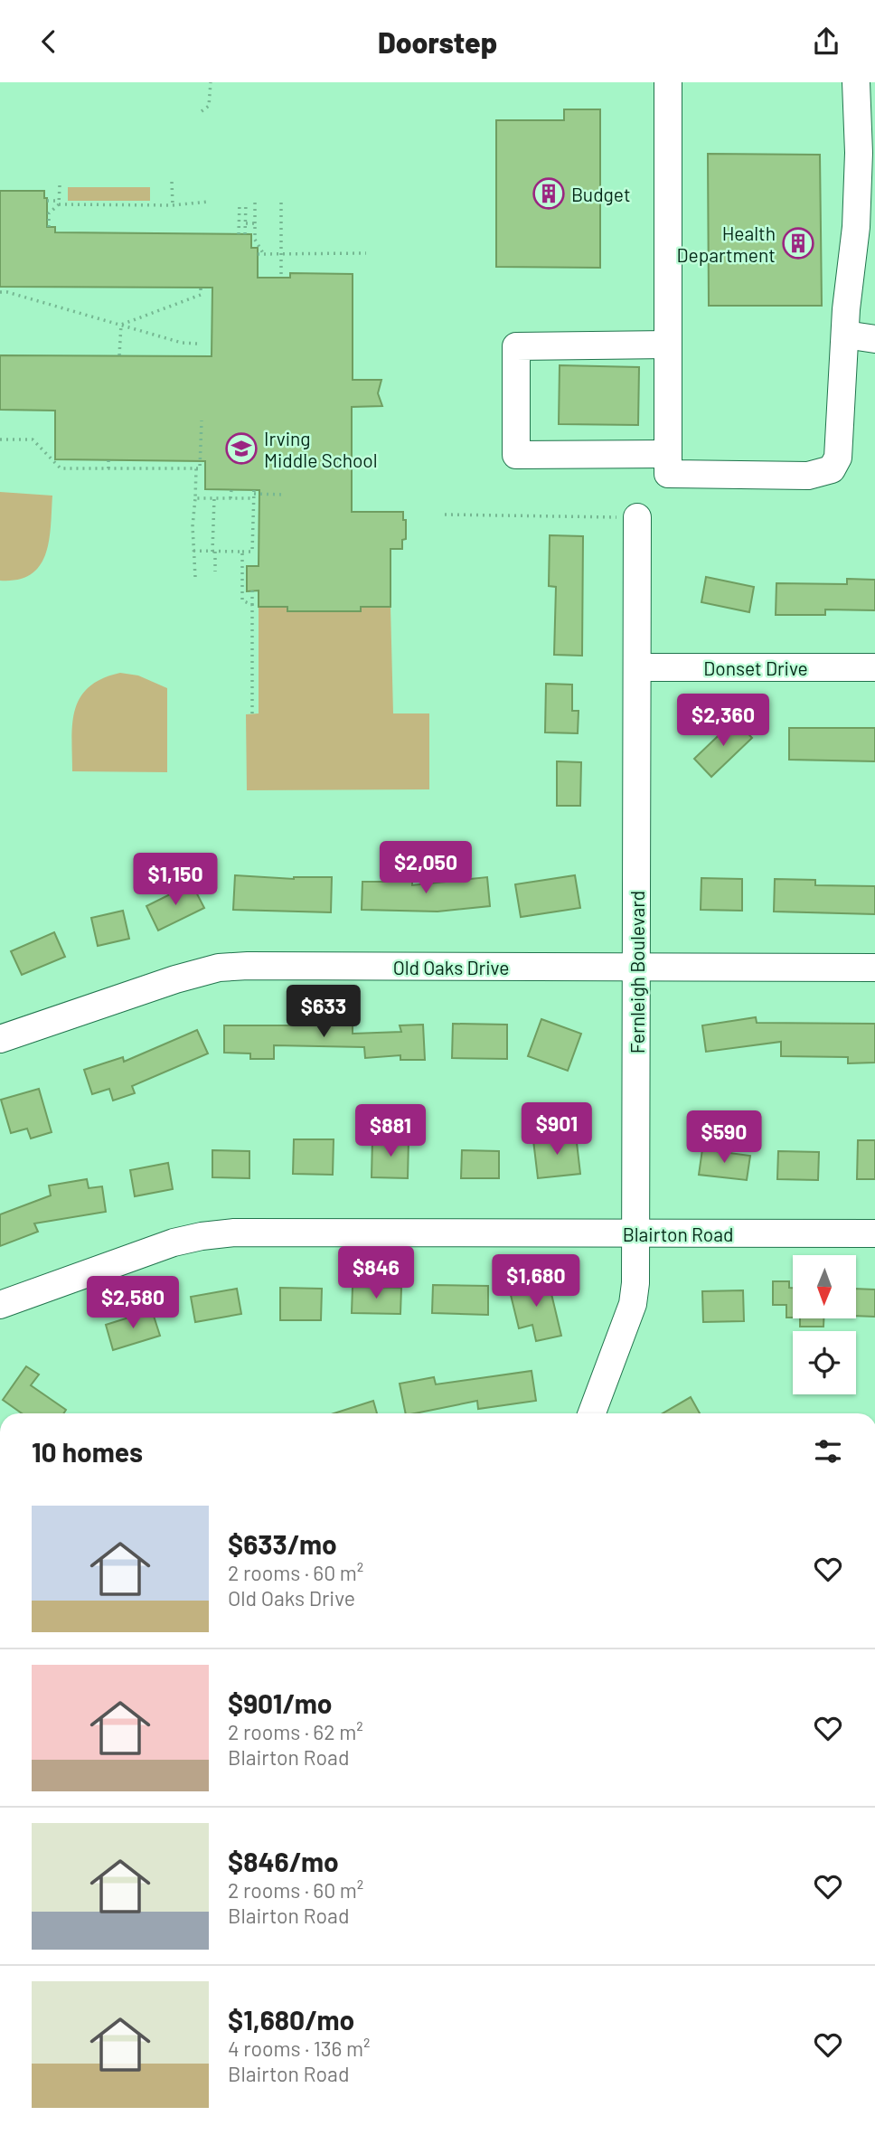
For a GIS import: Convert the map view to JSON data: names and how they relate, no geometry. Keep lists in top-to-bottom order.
{
  "streets": {
    "street": [
      "Donset Drive",
      "Old Oaks Drive",
      "Fernleigh Boulevard",
      "Blairton Road"
    ]
  },
  "crossings": [
    ["Donset Drive", "Fernleigh Boulevard"],
    ["Old Oaks Drive", "Fernleigh Boulevard"],
    ["Fernleigh Boulevard", "Blairton Road"]
  ],
  "places": {
    "building": ["Budget", "Health Department"],
    "school or university": ["Irving Middle School"]
  },
  "north": "bottom",
  "page": {
    "header": "Doorstep",
    "price": [
      "$2,360",
      "$2,050",
      "$1,150",
      "$633",
      "$901",
      "$881",
      "$590",
      "$846",
      "$1,680",
      "$2,580"
    ],
    "heading": "10 homes",
    "list": [
      {
        "name": "$633/mo",
        "note": "2 rooms · 60 m² · Old Oaks Drive"
      },
      {
        "name": "$901/mo",
        "note": "2 rooms · 62 m² · Blairton Road"
      },
      {
        "name": "$846/mo",
        "note": "2 rooms · 60 m² · Blairton Road"
      },
      {
        "name": "$1,680/mo",
        "note": "4 rooms · 136 m² · Blairton Road"
      }
    ]
  }
}
